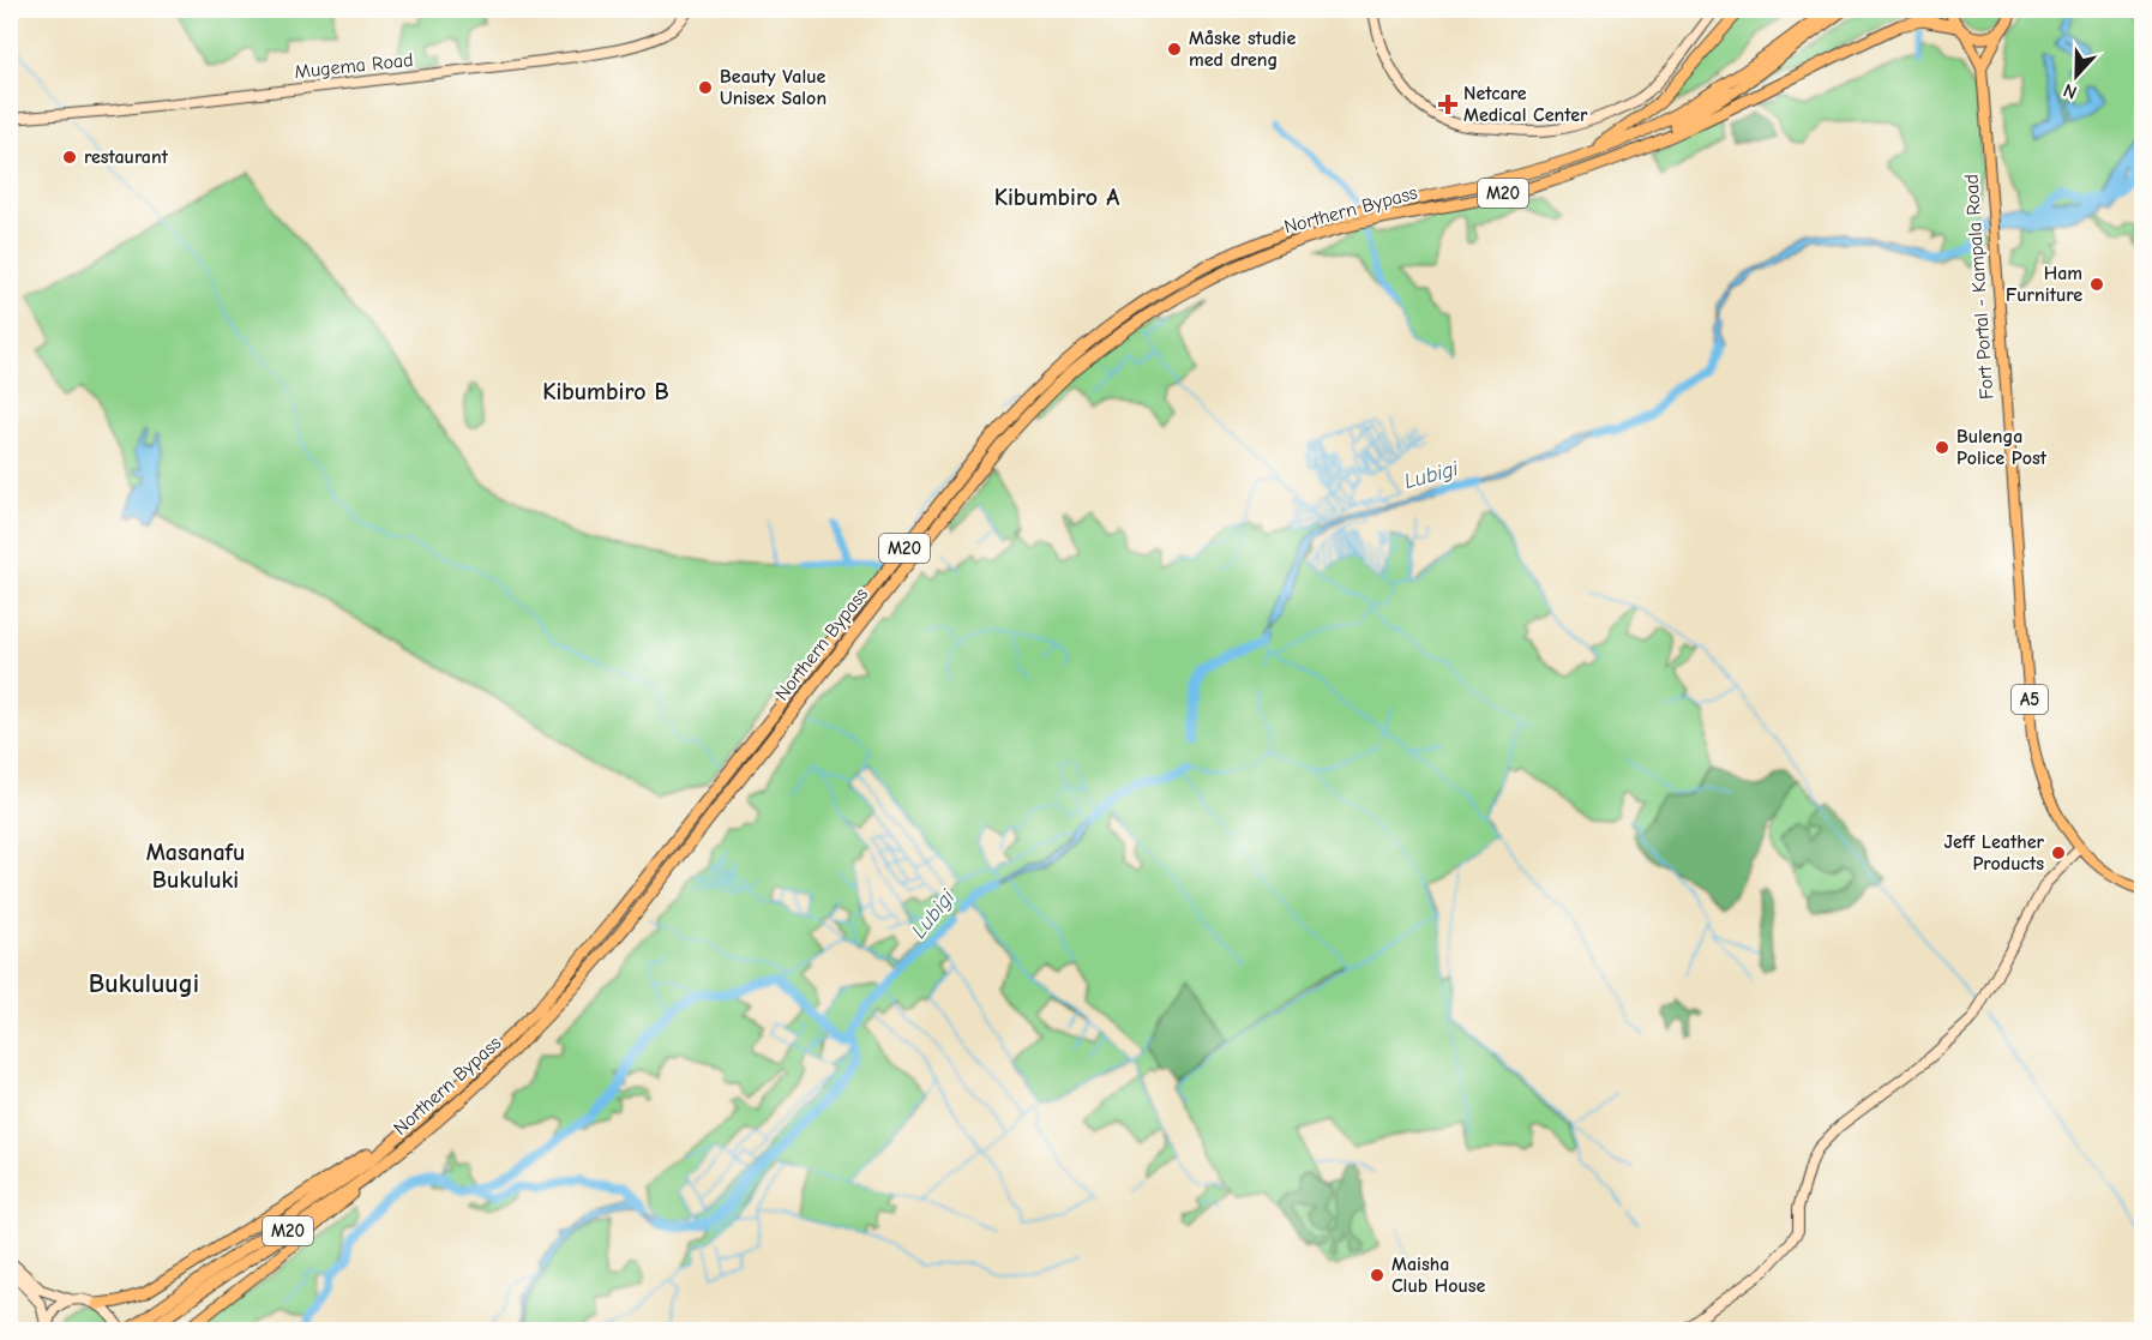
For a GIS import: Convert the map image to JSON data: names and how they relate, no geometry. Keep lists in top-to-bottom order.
{
  "streets": {
    "highway": ["M20", "Northern Bypass", "A5"],
    "main road": ["Fort Portal - Kampala Road"],
    "street": ["Mugema Road"]
  },
  "crossings": [
    ["Fort Portal - Kampala Road", "A5"]
  ],
  "districts": [
    "Kibumbiro A",
    "Kibumbiro B",
    "Masanafu Bukuluki",
    "Bukuluugi"
  ],
  "water": ["Lubigi"],
  "places": {
    "other": [
      "Måske studie med dreng",
      "Beauty Value Unisex Salon",
      "restaurant",
      "Ham Furniture",
      "Bulenga Police Post",
      "Jeff Leather Products",
      "Maisha Club House"
    ],
    "health": ["Netcare Medical Center"]
  },
  "north": "bottom"
}
